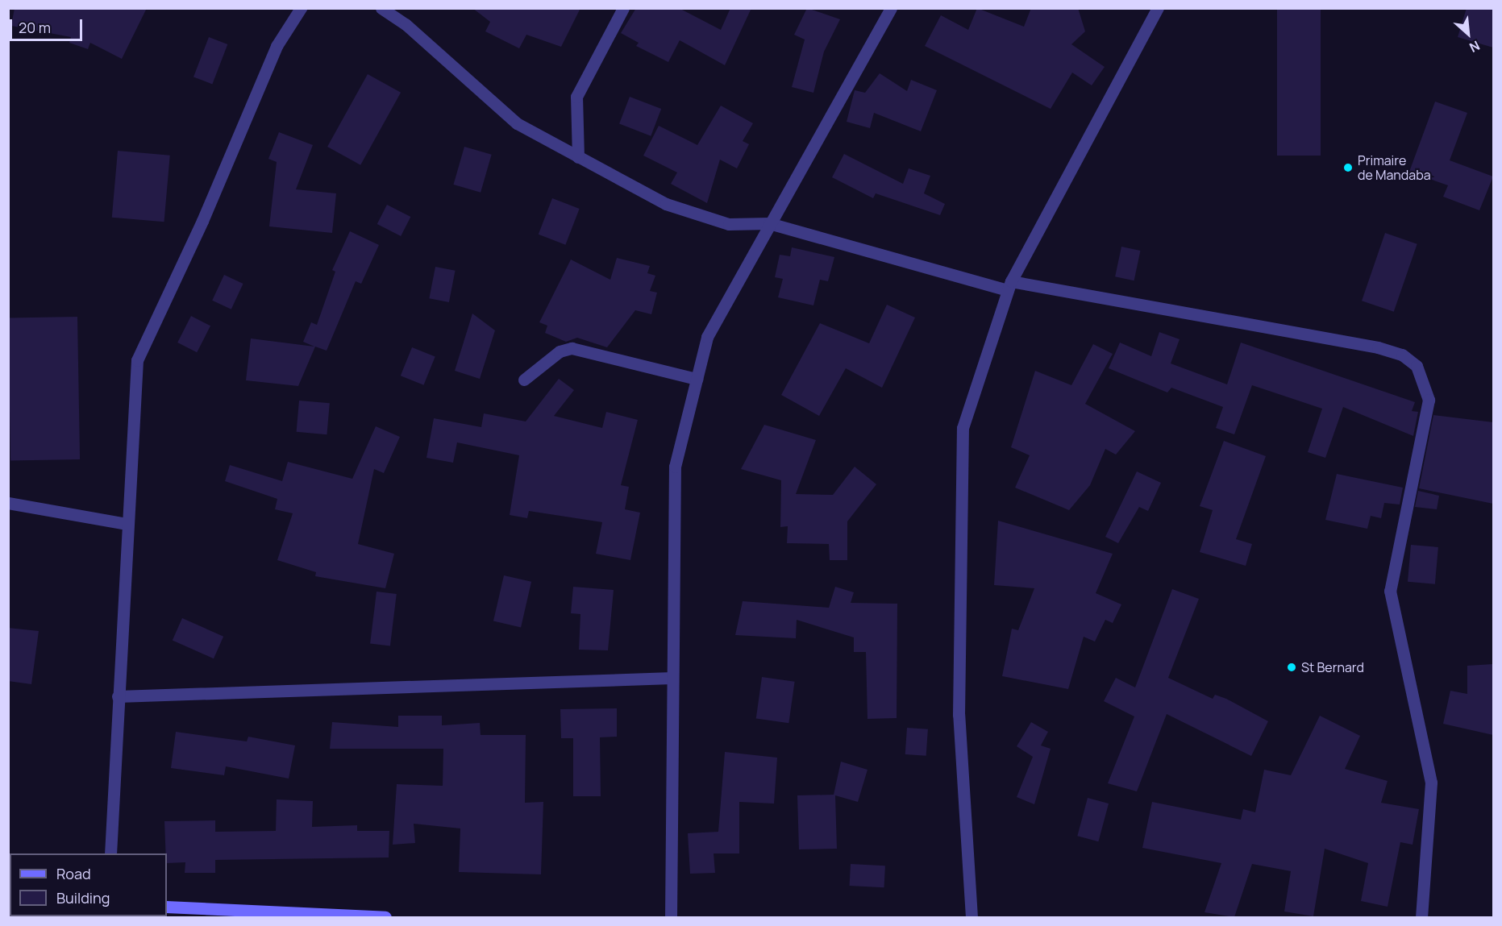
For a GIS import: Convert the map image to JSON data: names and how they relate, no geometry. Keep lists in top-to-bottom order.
{
  "places": ["Primaire de Mandaba", "St Bernard"],
  "legend": ["Road", "Building"],
  "scale_bar": "20 m",
  "north": "bottom right"
}
